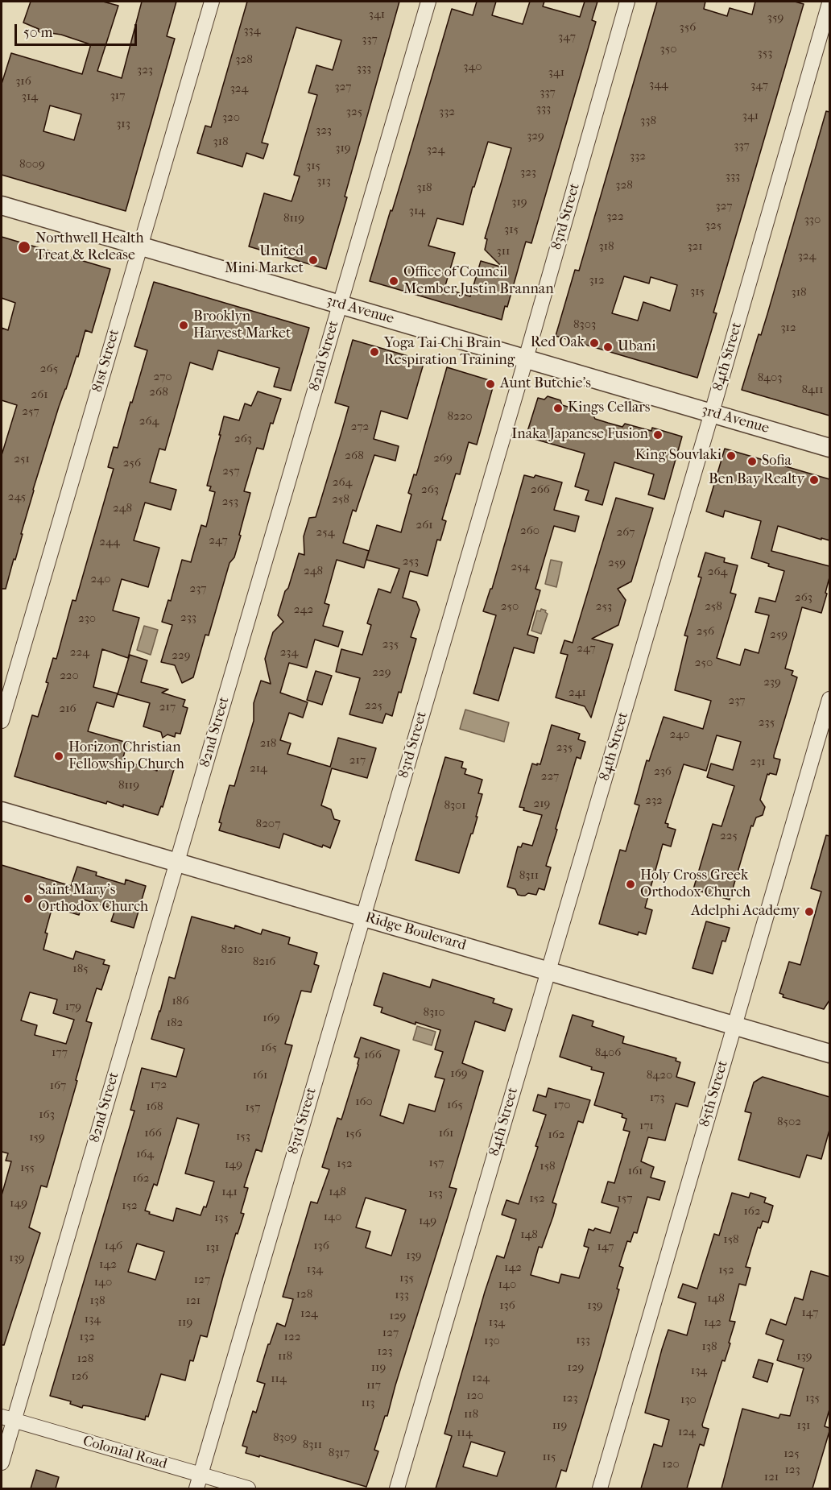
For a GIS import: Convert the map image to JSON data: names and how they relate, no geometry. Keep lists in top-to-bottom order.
{
  "streets": {
    "street": [
      "83rd Street",
      "3rd Avenue",
      "82nd Street",
      "84th Street",
      "81st Street",
      "Ridge Boulevard",
      "85th Street",
      "Colonial Road"
    ]
  },
  "crossings": [
    ["83rd Street", "3rd Avenue"],
    ["83rd Street", "Ridge Boulevard"],
    ["83rd Street", "Colonial Road"],
    ["3rd Avenue", "82nd Street"],
    ["3rd Avenue", "84th Street"],
    ["3rd Avenue", "81st Street"],
    ["82nd Street", "Ridge Boulevard"],
    ["82nd Street", "Colonial Road"],
    ["84th Street", "Ridge Boulevard"],
    ["Ridge Boulevard", "85th Street"]
  ],
  "places": [
    "Northwell Health Treat & Release",
    "United Mini Market",
    "Office of Council Member Justin Brannan",
    "Brooklyn Harvest Market",
    "Red Oak",
    "Ubani",
    "Yoga Tai-Chi Brain Respiration Training",
    "Aunt Butchie's",
    "Kings Cellars",
    "Inaka Japanese Fusion",
    "King Souvlaki",
    "Sofia",
    "Ben Bay Realty",
    "Horizon Christian Fellowship Church",
    "Holy Cross Greek Orthodox Church",
    "Saint Mary's Orthodox Church",
    "Adelphi Academy"
  ],
  "house_numbers": [
    "341",
    "359",
    "356",
    "334",
    "347",
    "337",
    "350",
    "353",
    "328",
    "340",
    "333",
    "323",
    "341",
    "316",
    "344",
    "347",
    "327",
    "324",
    "337",
    "317",
    "314",
    "333",
    "325",
    "332",
    "341",
    "320",
    "338",
    "313",
    "323",
    "329",
    "318",
    "337",
    "319",
    "324",
    "332",
    "8009",
    "315",
    "323",
    "333",
    "313",
    "328",
    "318",
    "319",
    "327",
    "314",
    "322",
    "8119",
    "330",
    "325",
    "315",
    "318",
    "321",
    "311",
    "324",
    "312",
    "315",
    "318",
    "8303",
    "312",
    "265",
    "270",
    "8403",
    "8411",
    "268",
    "261",
    "257",
    "8220",
    "264",
    "272",
    "263",
    "268",
    "269",
    "251",
    "256",
    "257",
    "264",
    "263",
    "266",
    "245",
    "258",
    "253",
    "248",
    "261",
    "260",
    "254",
    "267",
    "247",
    "244",
    "253",
    "259",
    "254",
    "248",
    "264",
    "240",
    "237",
    "263",
    "250",
    "253",
    "258",
    "242",
    "233",
    "230",
    "256",
    "259",
    "235",
    "247",
    "224",
    "234",
    "229",
    "250",
    "229",
    "220",
    "239",
    "241",
    "237",
    "225",
    "217",
    "216",
    "235",
    "240",
    "218",
    "235",
    "217",
    "231",
    "214",
    "236",
    "227",
    "8119",
    "232",
    "219",
    "8301",
    "8207",
    "225",
    "8311",
    "8210",
    "8216",
    "185",
    "186",
    "179",
    "8310",
    "169",
    "182",
    "165",
    "177",
    "8406",
    "166",
    "169",
    "161",
    "8420",
    "172",
    "167",
    "173",
    "160",
    "165",
    "170",
    "168",
    "157",
    "163",
    "8502",
    "171",
    "166",
    "161",
    "156",
    "162",
    "153",
    "159",
    "164",
    "157",
    "152",
    "149",
    "158",
    "155",
    "161",
    "162",
    "141",
    "148",
    "153",
    "152",
    "157",
    "149",
    "152",
    "162",
    "140",
    "135",
    "149",
    "148",
    "158",
    "146",
    "136",
    "147",
    "131",
    "139",
    "139",
    "142",
    "142",
    "134",
    "152",
    "135",
    "127",
    "140",
    "140",
    "128",
    "133",
    "148",
    "138",
    "121",
    "136",
    "139",
    "147",
    "124",
    "129",
    "134",
    "119",
    "134",
    "142",
    "127",
    "132",
    "122",
    "133",
    "130",
    "138",
    "123",
    "118",
    "139",
    "128",
    "119",
    "129",
    "134",
    "126",
    "124",
    "114",
    "117",
    "120",
    "123",
    "135",
    "130",
    "113",
    "118",
    "119",
    "131",
    "124",
    "114",
    "8309",
    "8311",
    "8317",
    "125",
    "115",
    "120",
    "123",
    "121"
  ],
  "scale_bar": "50 m"
}
